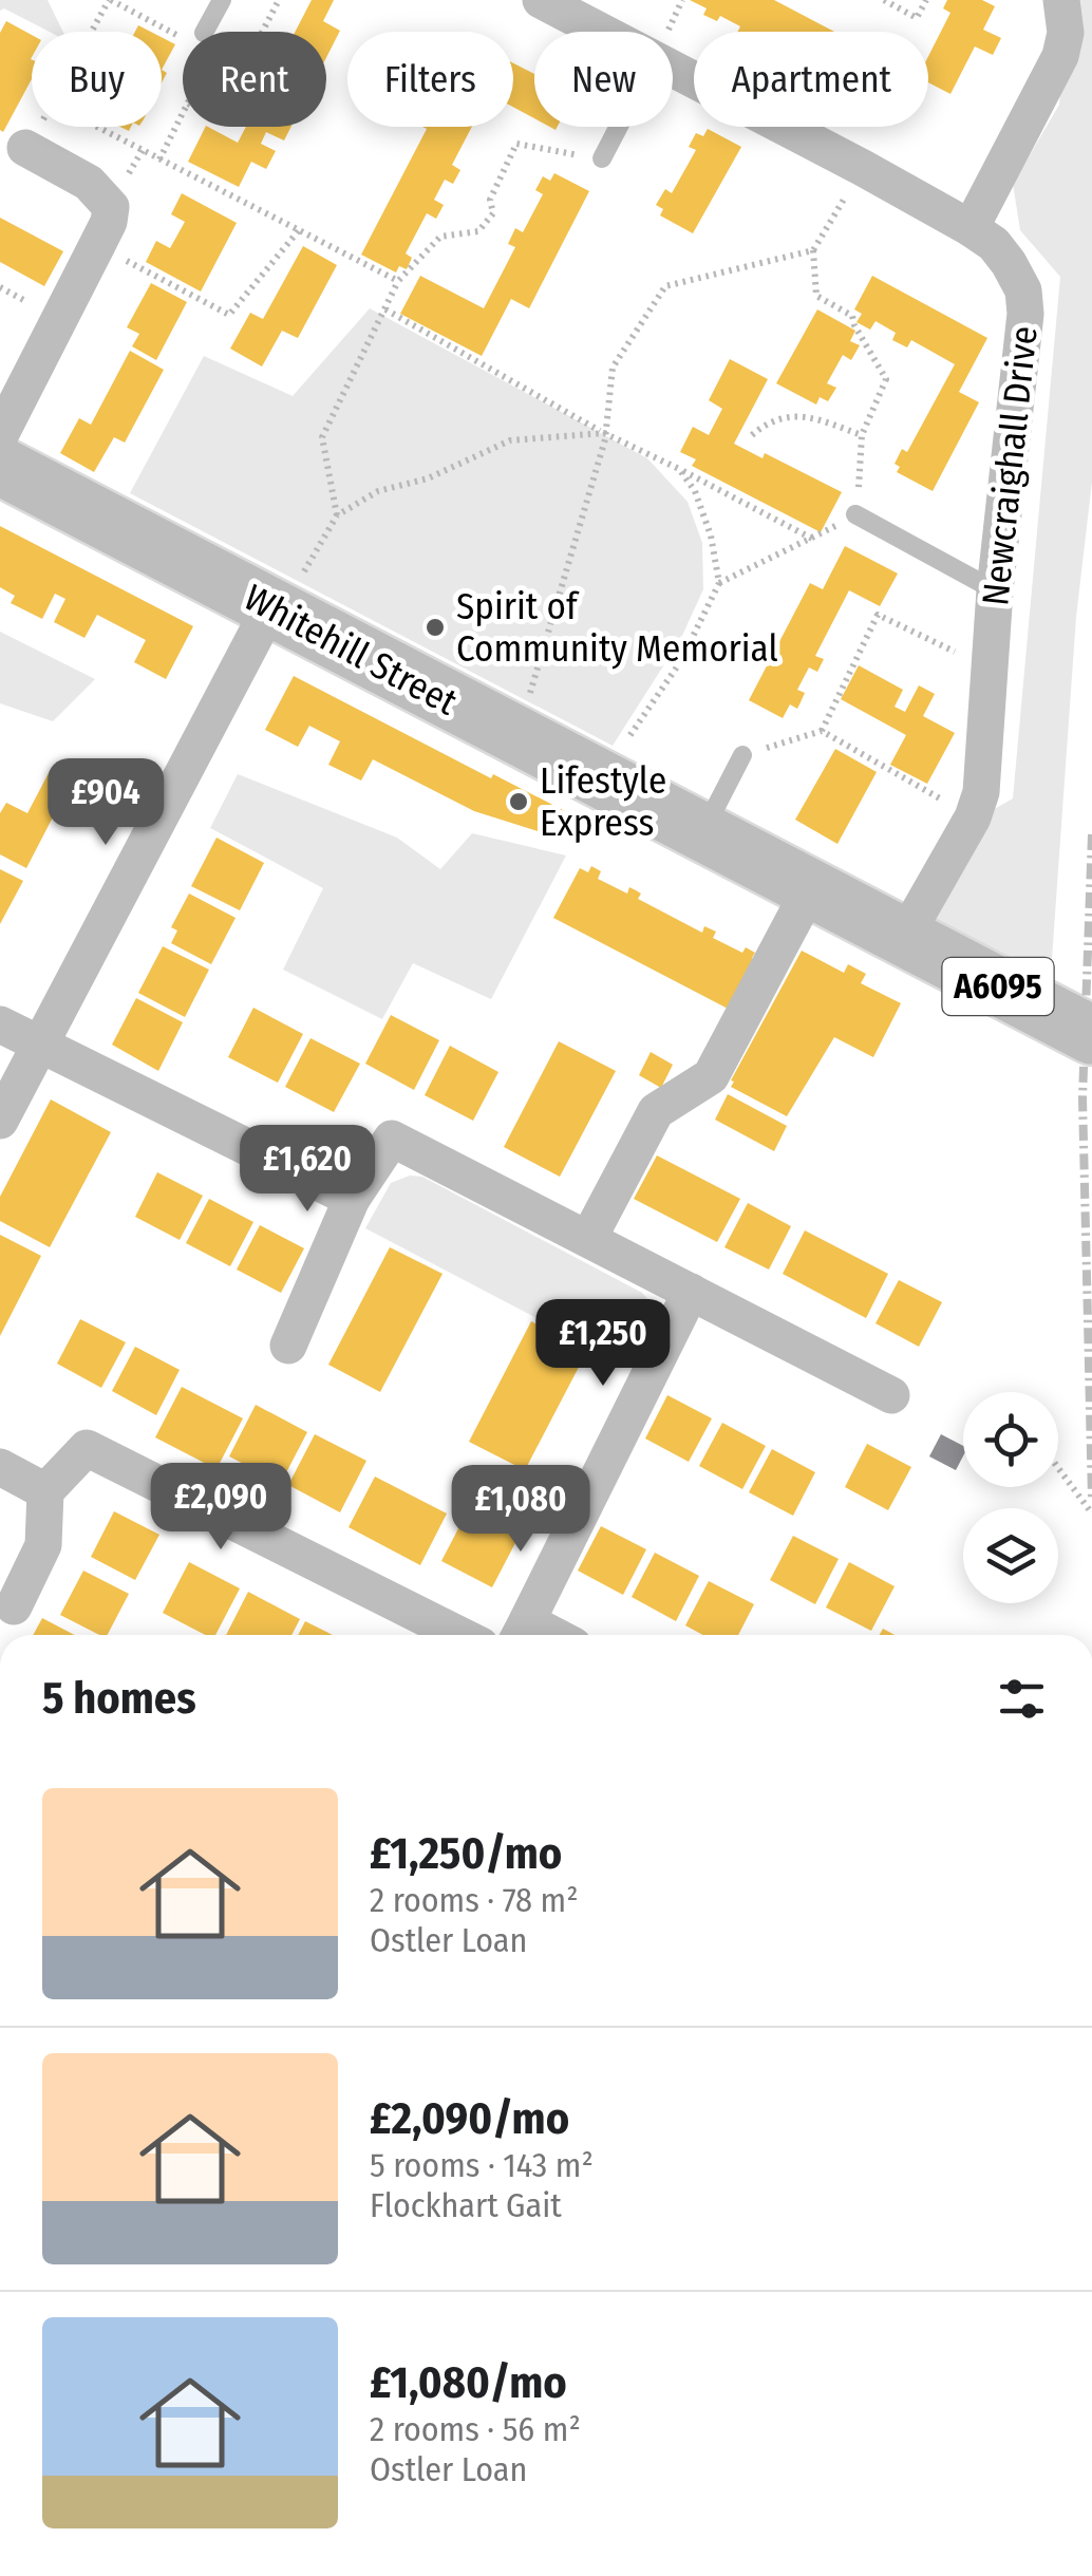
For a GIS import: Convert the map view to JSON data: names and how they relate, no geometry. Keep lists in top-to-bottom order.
{
  "streets": {
    "main road": ["Whitehill Street", "A6095"],
    "street": ["Newcraighall Drive"]
  },
  "crossings": [
    ["Newcraighall Drive", "Whitehill Street"],
    ["Newcraighall Drive", "A6095"],
    ["Whitehill Street", "A6095"]
  ],
  "places": ["Spirit of Community Memorial", "Lifestyle Express"],
  "page": {
    "chip": [
      "Buy",
      "Rent",
      "Filters",
      "New",
      "Apartment"
    ],
    "price": [
      "£904",
      "£1,620",
      "£1,250",
      "£2,090",
      "£1,080"
    ],
    "heading": "5 homes",
    "list": [
      {
        "name": "£1,250/mo",
        "note": "2 rooms · 78 m² · Ostler Loan"
      },
      {
        "name": "£2,090/mo",
        "note": "5 rooms · 143 m² · Flockhart Gait"
      },
      {
        "name": "£1,080/mo",
        "note": "2 rooms · 56 m² · Ostler Loan"
      }
    ]
  }
}
